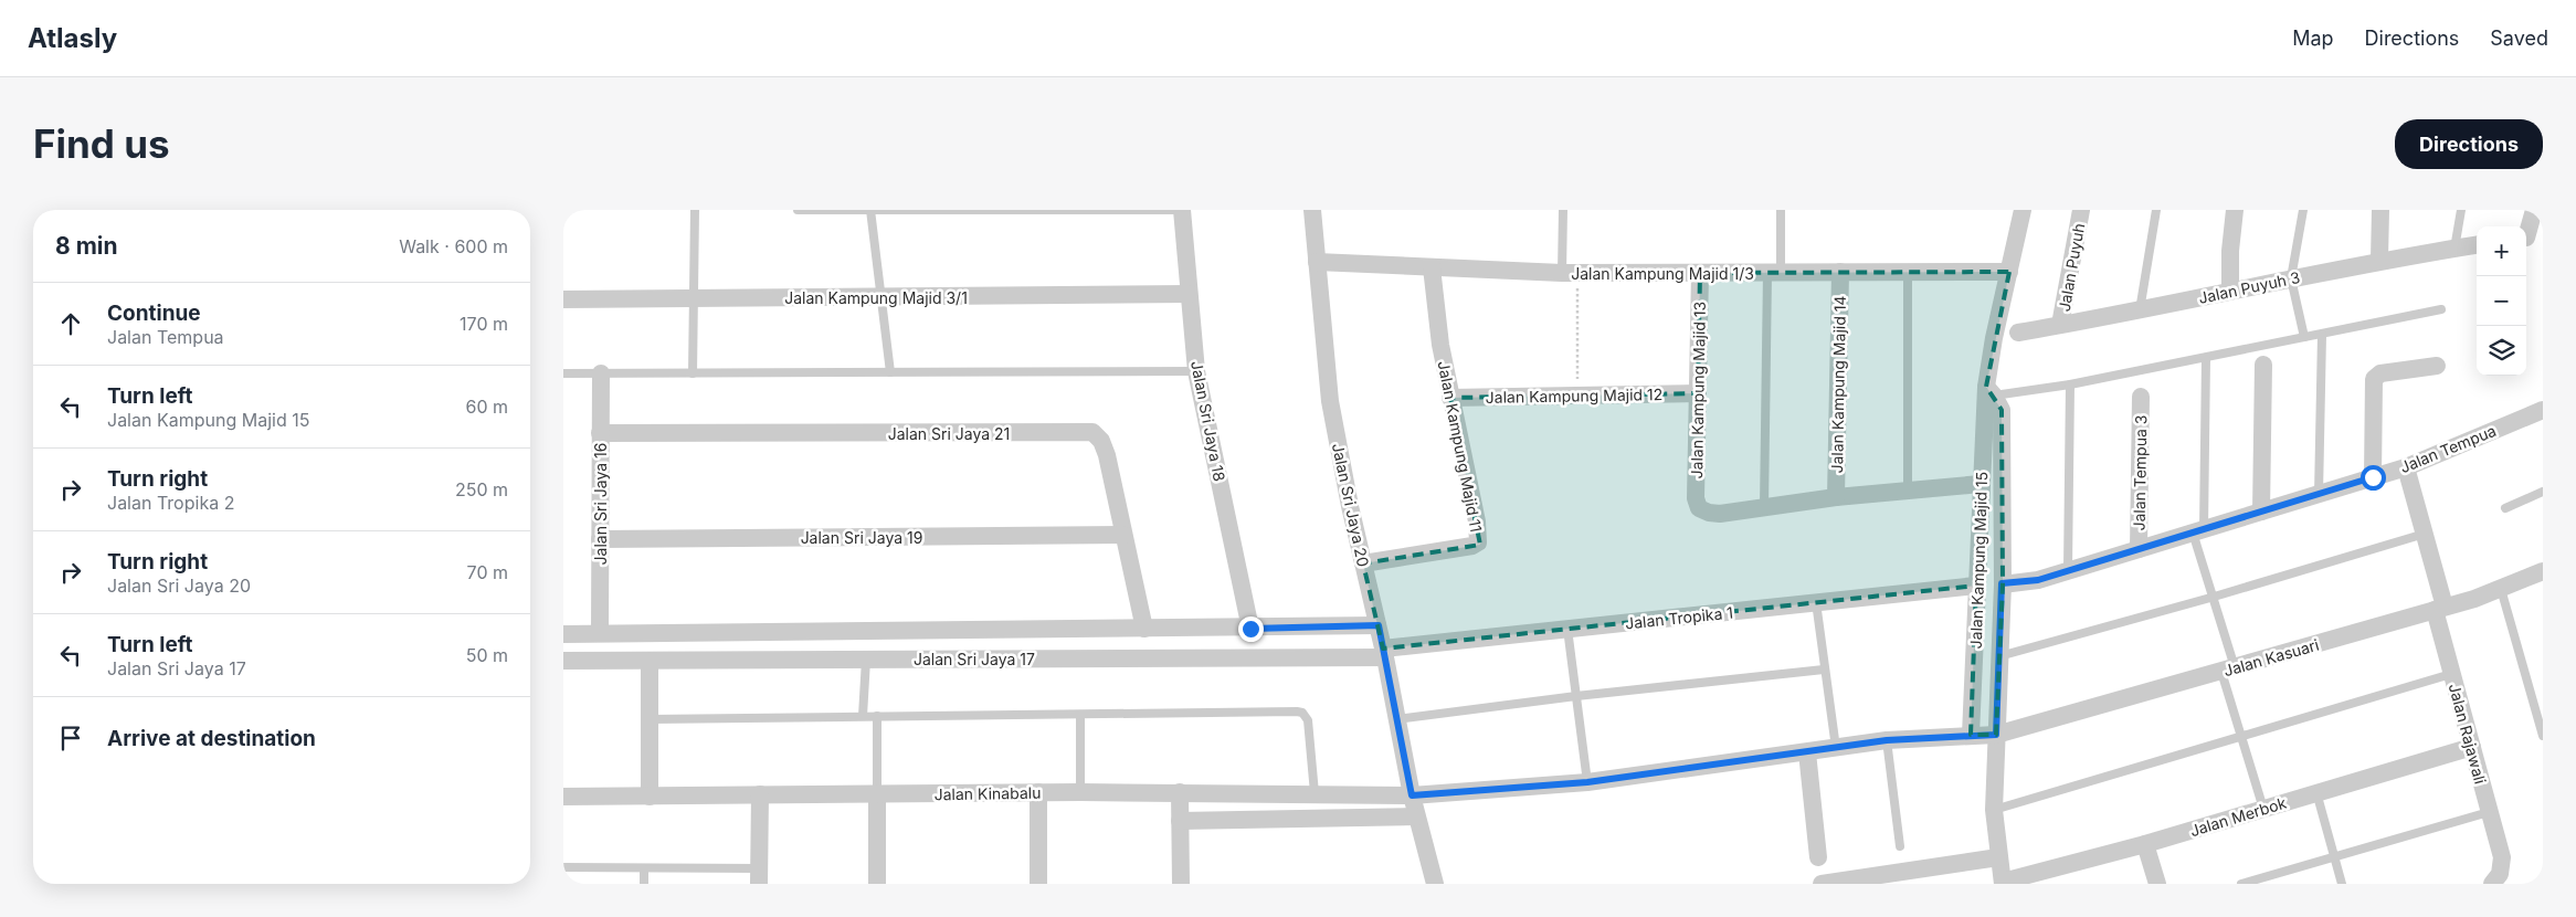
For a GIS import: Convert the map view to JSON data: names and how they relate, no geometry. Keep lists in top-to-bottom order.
{
  "streets": {
    "street": [
      "Jalan Puyuh",
      "Jalan Kampung Majid 1/3",
      "Jalan Puyuh 3",
      "Jalan Kampung Majid 3/1",
      "Jalan Kampung Majid 14",
      "Jalan Kampung Majid 13",
      "Jalan Kampung Majid 12",
      "Jalan Sri Jaya 18",
      "Jalan Sri Jaya 21",
      "Jalan Kampung Majid 11",
      "Jalan Tempua",
      "Jalan Tempua 3",
      "Jalan Sri Jaya 16",
      "Jalan Sri Jaya 20",
      "Jalan Sri Jaya 19",
      "Jalan Kampung Majid 15",
      "Jalan Tropika 1",
      "Jalan Kasuari",
      "Jalan Sri Jaya 17",
      "Jalan Rajawali",
      "Jalan Kinabalu",
      "Jalan Merbok"
    ]
  },
  "crossings": [
    ["Jalan Puyuh", "Jalan Puyuh 3"],
    ["Jalan Kampung Majid 1/3", "Jalan Kampung Majid 14"],
    ["Jalan Kampung Majid 1/3", "Jalan Kampung Majid 13"],
    ["Jalan Kampung Majid 1/3", "Jalan Kampung Majid 11"],
    ["Jalan Kampung Majid 1/3", "Jalan Sri Jaya 20"],
    ["Jalan Kampung Majid 1/3", "Jalan Kampung Majid 15"],
    ["Jalan Kampung Majid 3/1", "Jalan Sri Jaya 18"],
    ["Jalan Kampung Majid 13", "Jalan Kampung Majid 12"],
    ["Jalan Kampung Majid 12", "Jalan Kampung Majid 11"],
    ["Jalan Sri Jaya 18", "Jalan Sri Jaya 17"],
    ["Jalan Sri Jaya 21", "Jalan Sri Jaya 16"],
    ["Jalan Sri Jaya 21", "Jalan Sri Jaya 19"],
    ["Jalan Sri Jaya 21", "Jalan Sri Jaya 17"],
    ["Jalan Kampung Majid 11", "Jalan Sri Jaya 20"],
    ["Jalan Tempua", "Jalan Tempua 3"],
    ["Jalan Tempua", "Jalan Kampung Majid 15"],
    ["Jalan Tempua", "Jalan Rajawali"],
    ["Jalan Sri Jaya 16", "Jalan Sri Jaya 19"],
    ["Jalan Sri Jaya 16", "Jalan Sri Jaya 17"],
    ["Jalan Sri Jaya 20", "Jalan Tropika 1"],
    ["Jalan Sri Jaya 20", "Jalan Sri Jaya 17"],
    ["Jalan Sri Jaya 20", "Jalan Kinabalu"],
    ["Jalan Kampung Majid 15", "Jalan Tropika 1"],
    ["Jalan Kampung Majid 15", "Jalan Kasuari"],
    ["Jalan Kampung Majid 15", "Jalan Merbok"],
    ["Jalan Tropika 1", "Jalan Sri Jaya 17"],
    ["Jalan Kasuari", "Jalan Rajawali"],
    ["Jalan Kasuari", "Jalan Kinabalu"],
    ["Jalan Rajawali", "Jalan Merbok"]
  ],
  "page": {
    "header": "Atlasly",
    "nav": ["Map", "Directions", "Saved"],
    "buttons": "Directions",
    "title": "Find us",
    "heading": ["8 min", "Walk · 600 m"],
    "map_buttons": ["+", "−"],
    "list": [
      ["Continue", "Jalan Tempua", "170 m"],
      ["Turn left", "Jalan Kampung Majid 15", "60 m"],
      ["Turn right", "Jalan Tropika 2", "250 m"],
      ["Turn right", "Jalan Sri Jaya 20", "70 m"],
      ["Turn left", "Jalan Sri Jaya 17", "50 m"],
      "Arrive at destination"
    ]
  }
}
